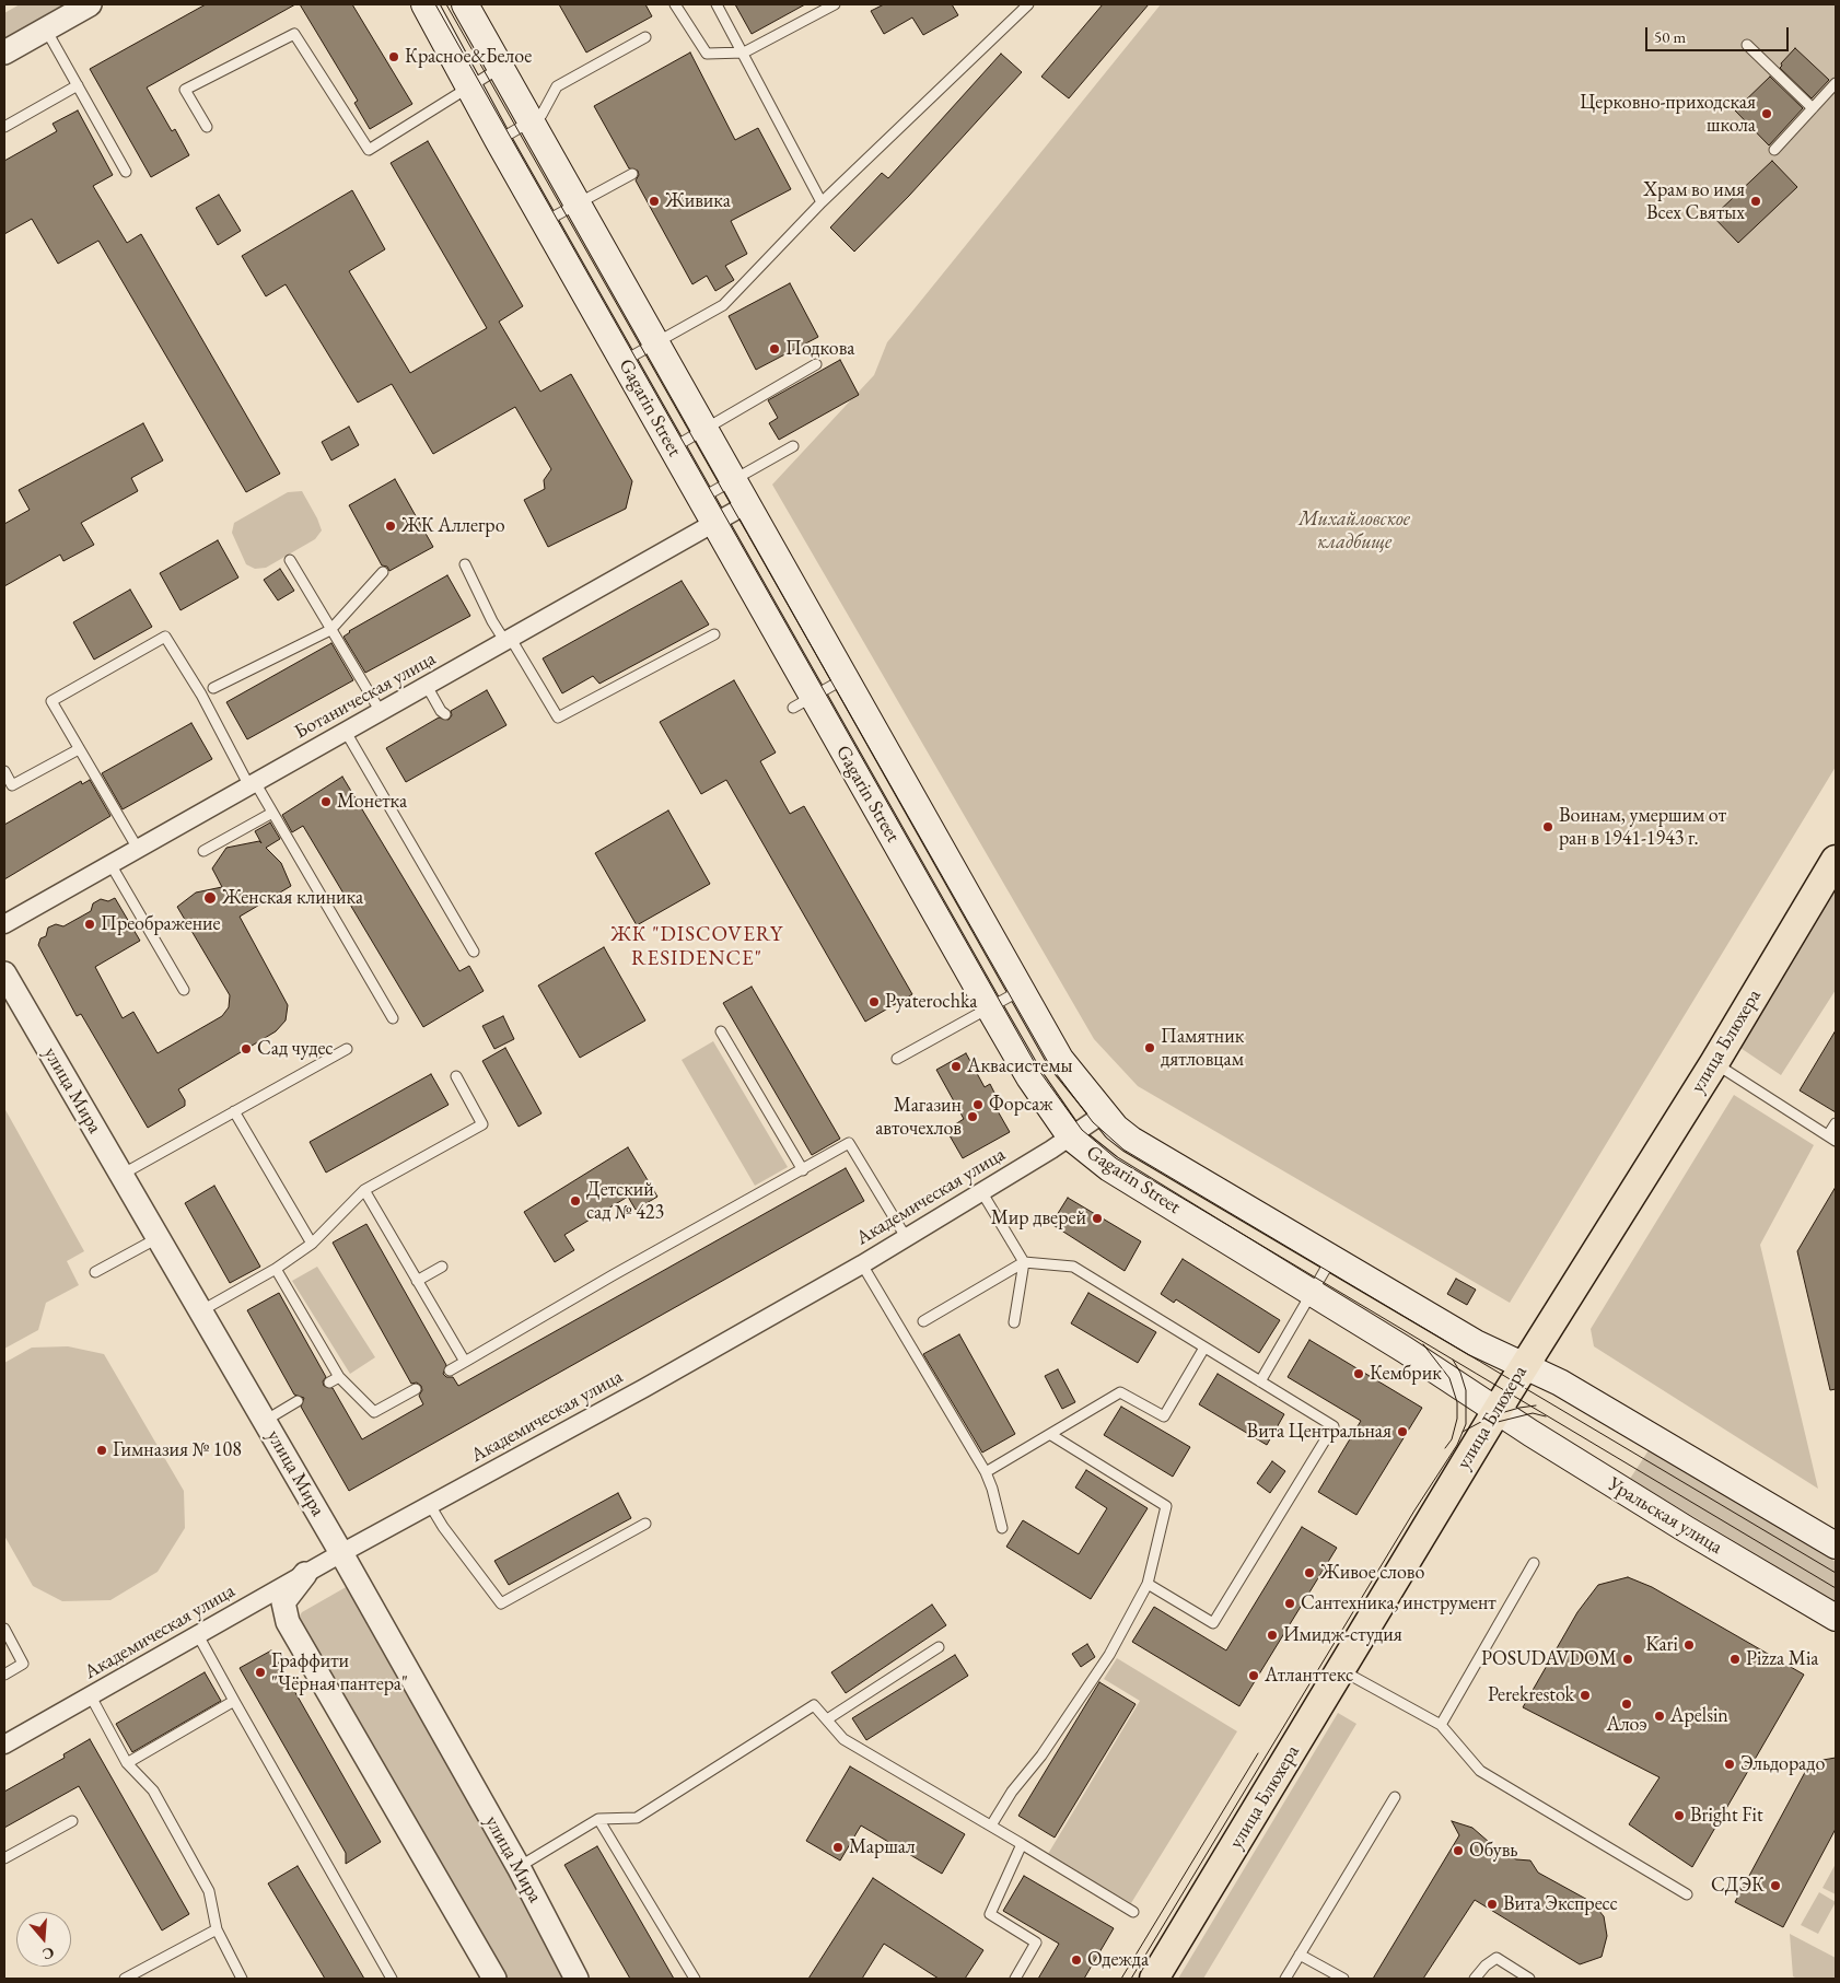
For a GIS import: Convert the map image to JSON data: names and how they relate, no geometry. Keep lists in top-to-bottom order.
{
  "streets": {
    "main road": ["Gagarin Street", "улица Блюхера", "Уральская улица"],
    "street": ["Ботаническая улица", "улица Мира", "Академическая улица"]
  },
  "crossings": [
    ["Gagarin Street", "Ботаническая улица"],
    ["Gagarin Street", "улица Блюхера"],
    ["Gagarin Street", "Академическая улица"],
    ["Gagarin Street", "Уральская улица"],
    ["улица Блюхера", "Уральская улица"],
    ["улица Мира", "Академическая улица"]
  ],
  "districts": ["ЖК \"DISCOVERY RESIDENCE\""],
  "parks": ["Михайловское кладбище"],
  "places": [
    "Красное&Белое",
    "Церковно-приходская школа",
    "Живика",
    "Храм во имя Всех Святых",
    "Подкова",
    "ЖК Аллегро",
    "Монетка",
    "Воинам, умершим от ран в 1941-1943 г.",
    "Женская клиника",
    "Преображение",
    "Pyaterochka",
    "Памятник дятловцам",
    "Сад чудес",
    "Аквасистемы",
    "Форсаж",
    "Магазин авточехлов",
    "Детский сад № 423",
    "Мир дверей",
    "Кембрик",
    "Вита Центральная",
    "Гимназия № 108",
    "Живое слово",
    "Сантехника, инструмент",
    "Имидж-студия",
    "Kari",
    "POSUDAVDOM",
    "Pizza Mia",
    "Граффити \"Чёрная пантера\"",
    "Атланттекс",
    "Perekrestok",
    "Алоэ",
    "Apelsin",
    "Эльдорадо",
    "Bright Fit",
    "Маршал",
    "Обувь",
    "СДЭК",
    "Вита Экспресс",
    "Одежда"
  ],
  "scale_bar": "50 m",
  "north": "bottom"
}
